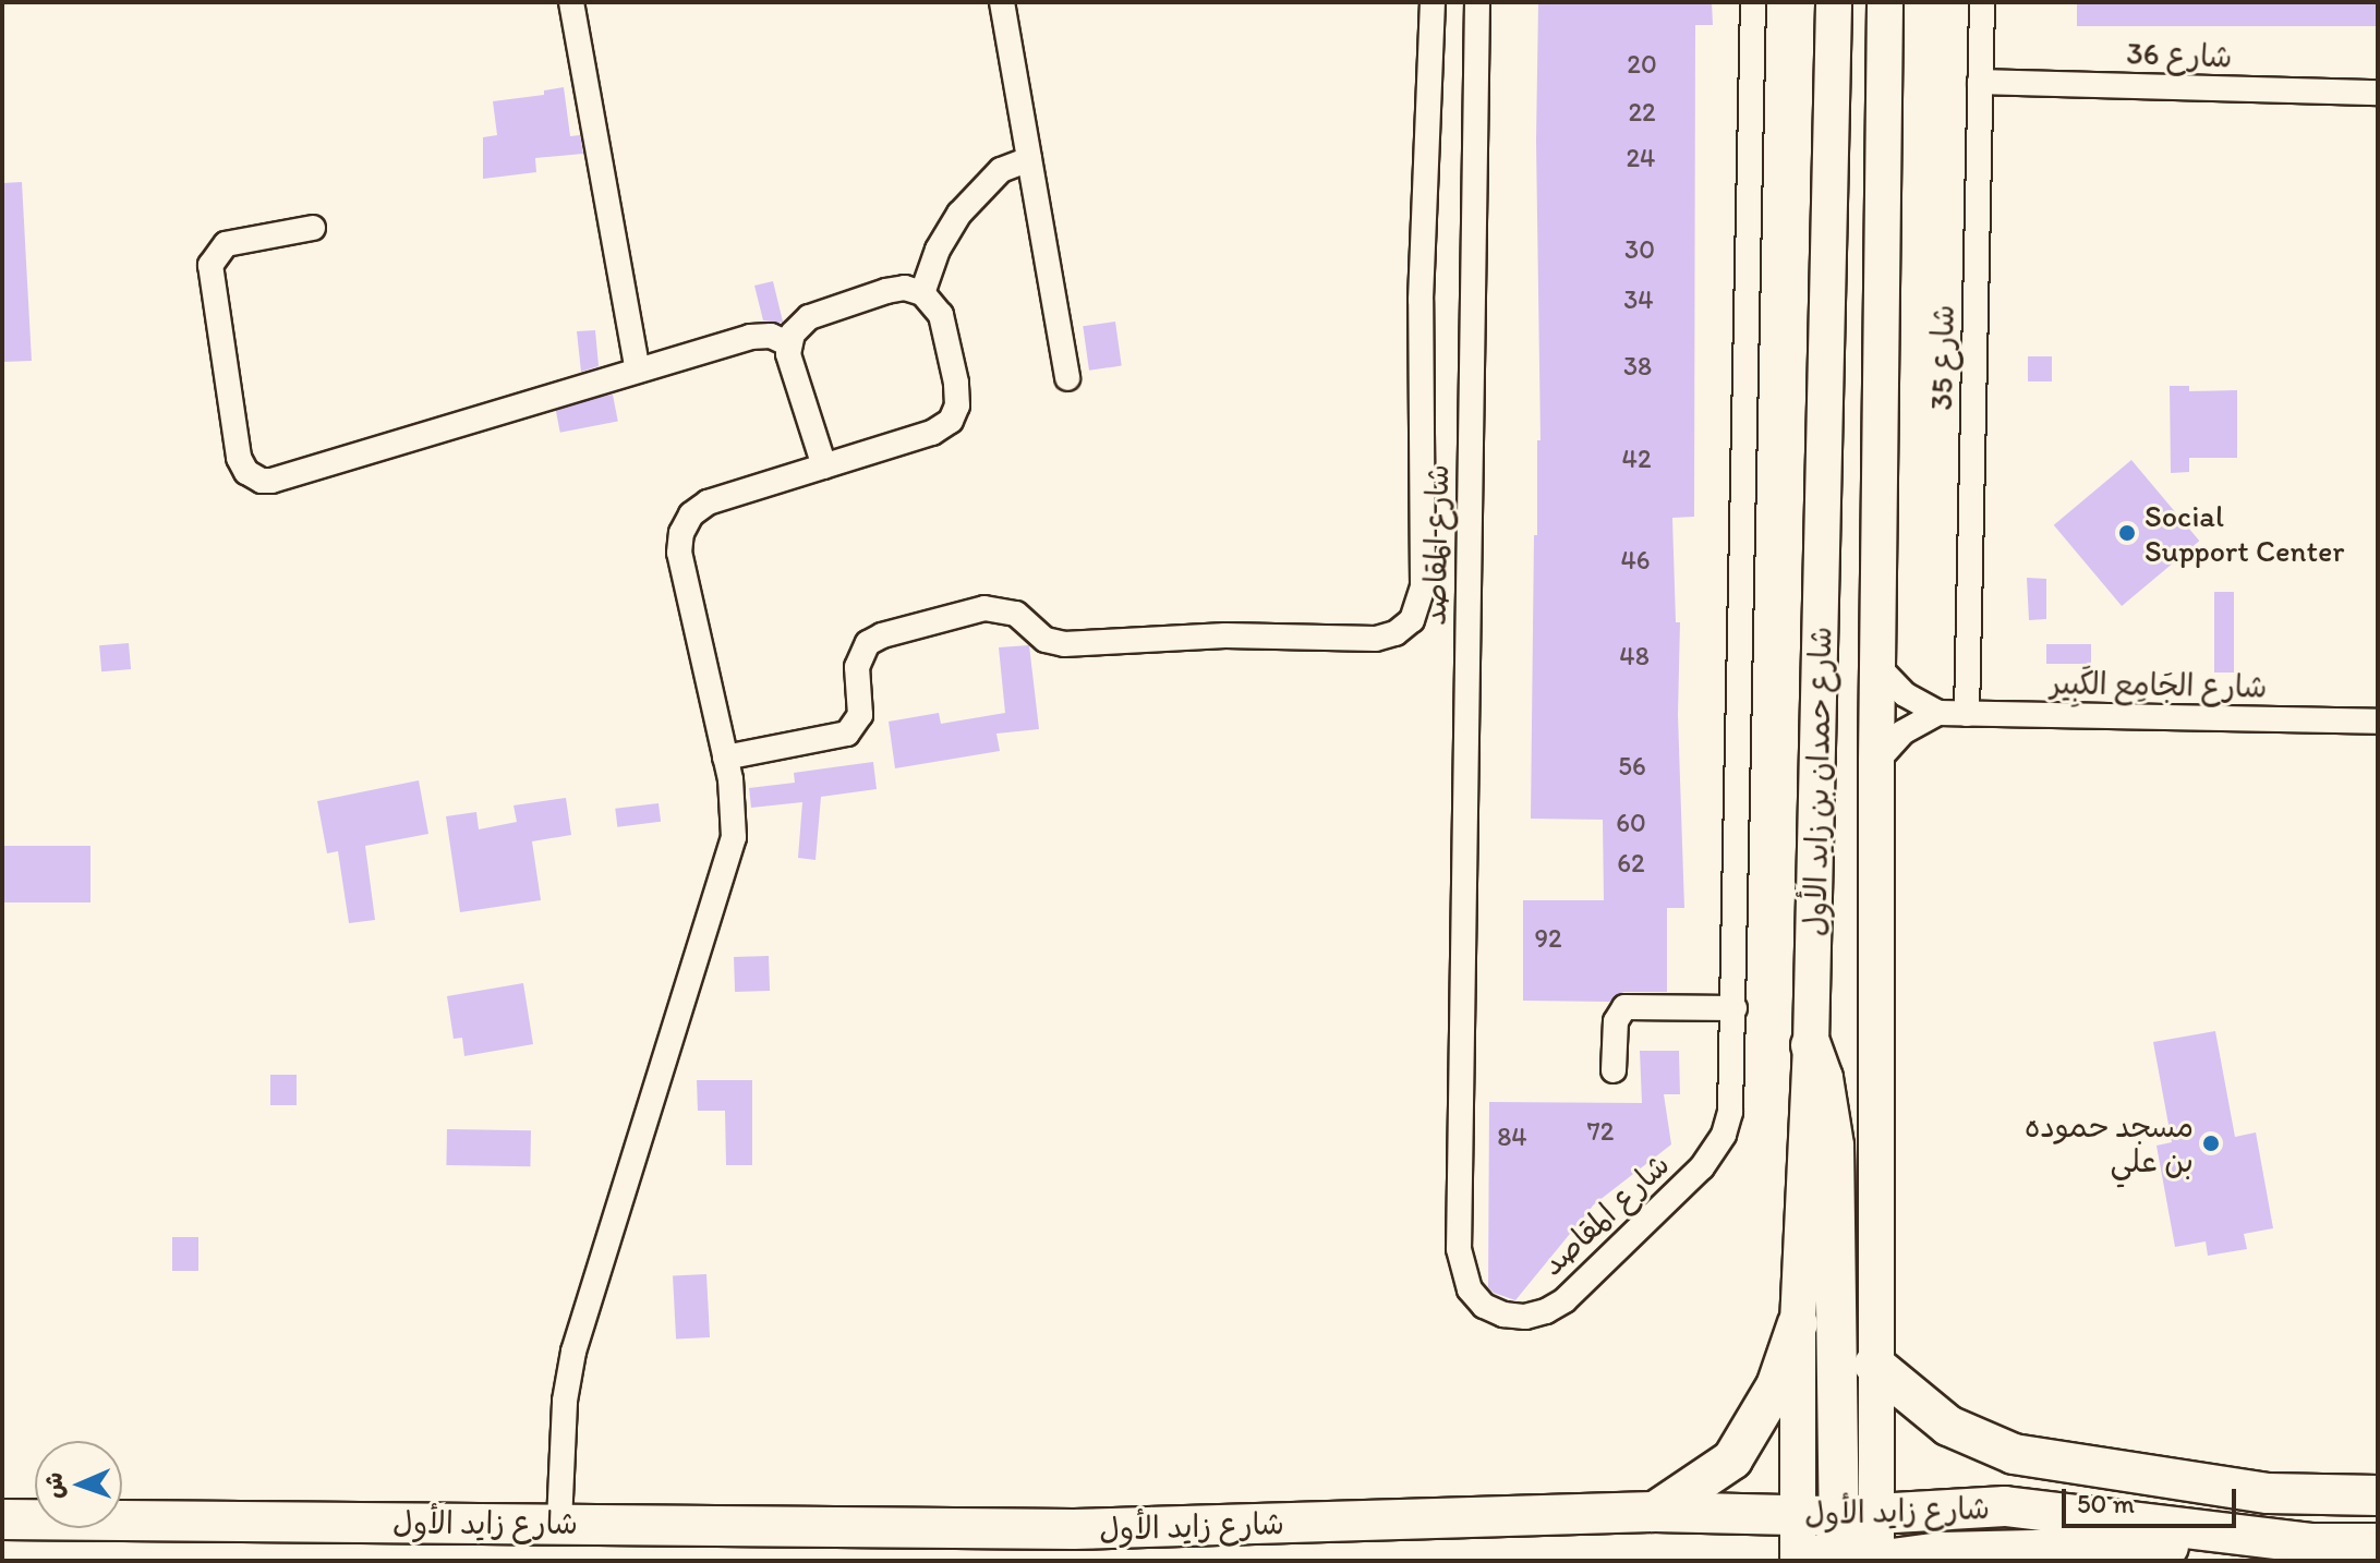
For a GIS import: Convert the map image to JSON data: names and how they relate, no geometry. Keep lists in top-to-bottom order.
{
  "streets": {
    "main road": ["شارع حمدان بن زايد الأول", "شارع زايد الأول"],
    "street": [
      "شارع 36",
      "شارع 35",
      "شارع المقاصد",
      "شارع الجَامِع الكَبِير"
    ]
  },
  "crossings": [
    ["شارع 36", "شارع 35"],
    ["شارع 35", "شارع الجَامِع الكَبِير"],
    ["شارع الجَامِع الكَبِير", "شارع حمدان بن زايد الأول"],
    ["شارع حمدان بن زايد الأول", "شارع زايد الأول"]
  ],
  "places": ["Social Support Center", "مسجد حموده بن علي"],
  "house_numbers": [
    "20",
    "22",
    "24",
    "30",
    "34",
    "38",
    "42",
    "46",
    "48",
    "56",
    "60",
    "62",
    "92",
    "72",
    "84"
  ],
  "scale_bar": "50 m",
  "north": "left"
}
